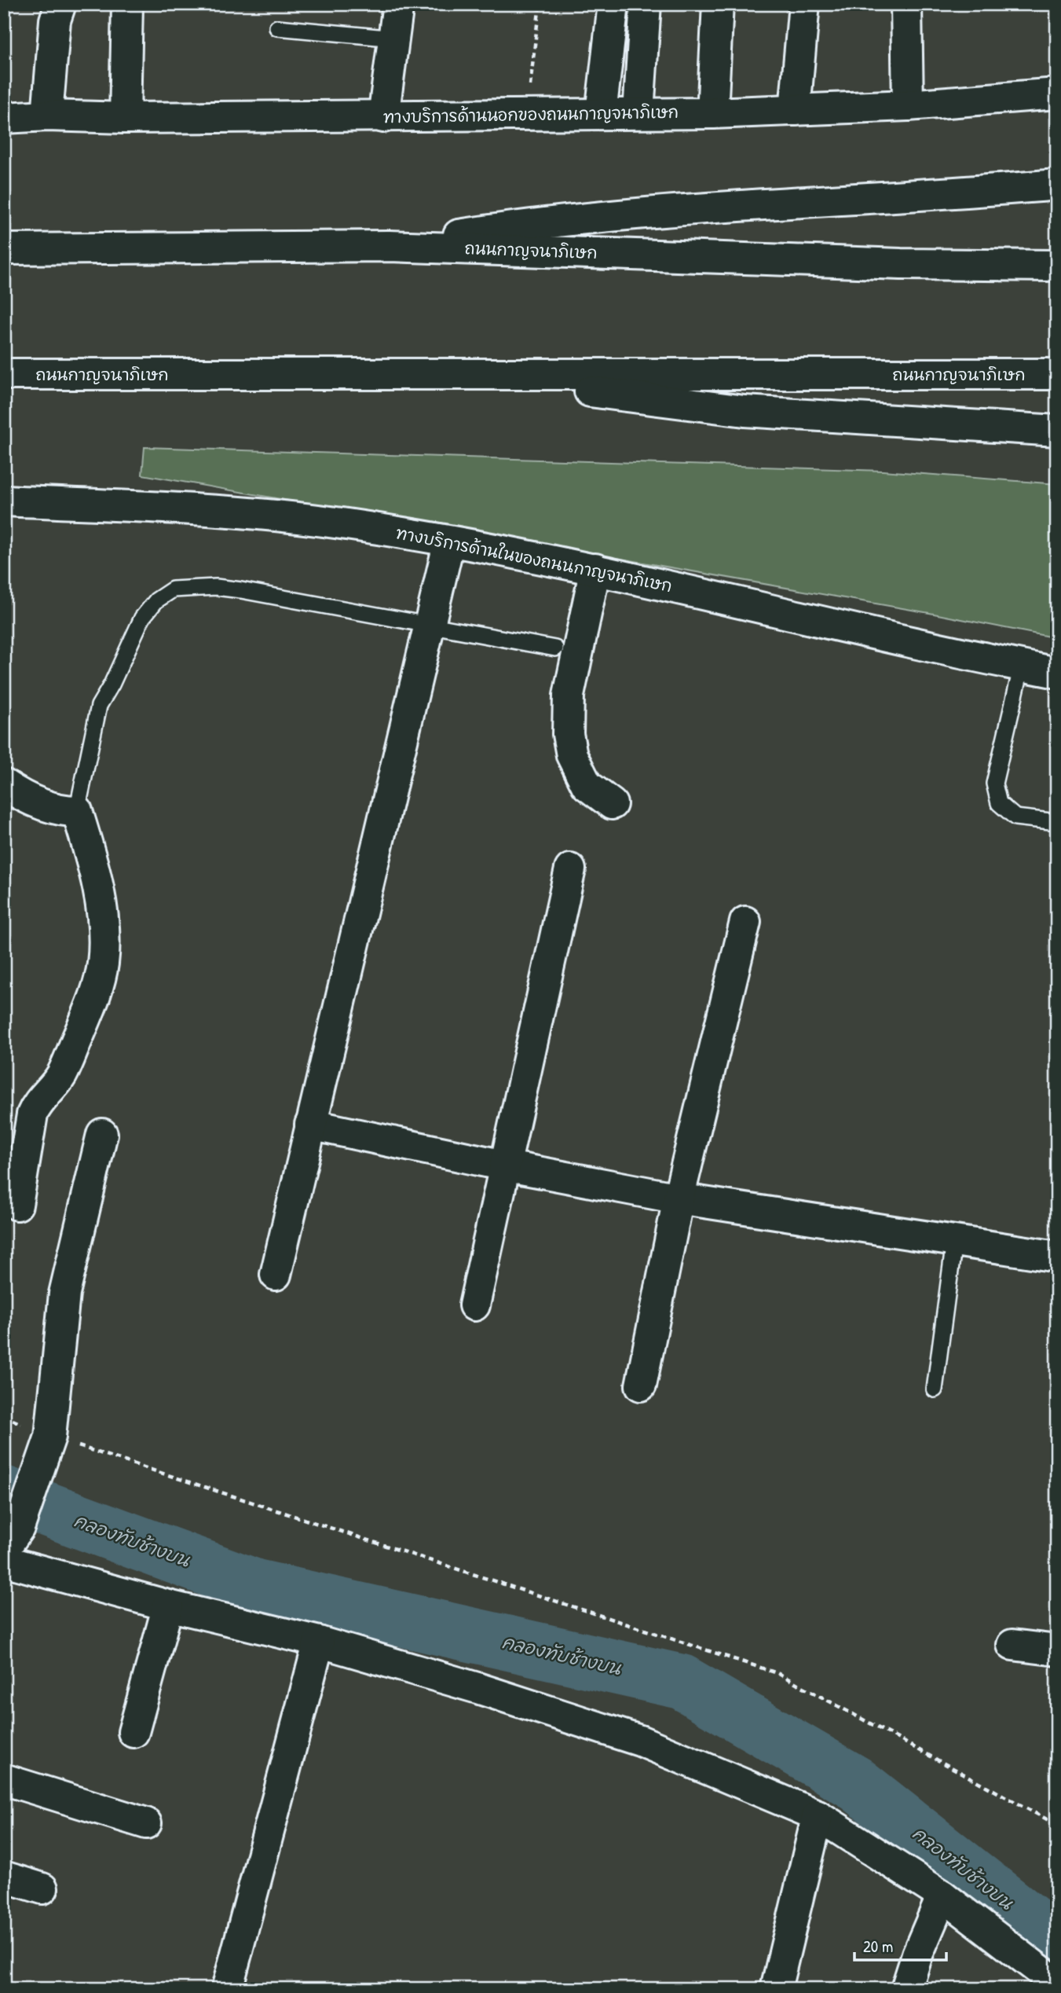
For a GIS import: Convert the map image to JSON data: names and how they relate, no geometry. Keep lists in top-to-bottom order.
{
  "streets": {
    "main road": ["ทางบริการด้านนอกของถนนกาญจนาภิเษก", "ถนนกาญจนาภิเษก", "ทางบริการด้านในของถนนกาญจนาภิเษก"]
  },
  "water": ["คลองทับช้างบน"],
  "scale_bar": "20 m"
}
